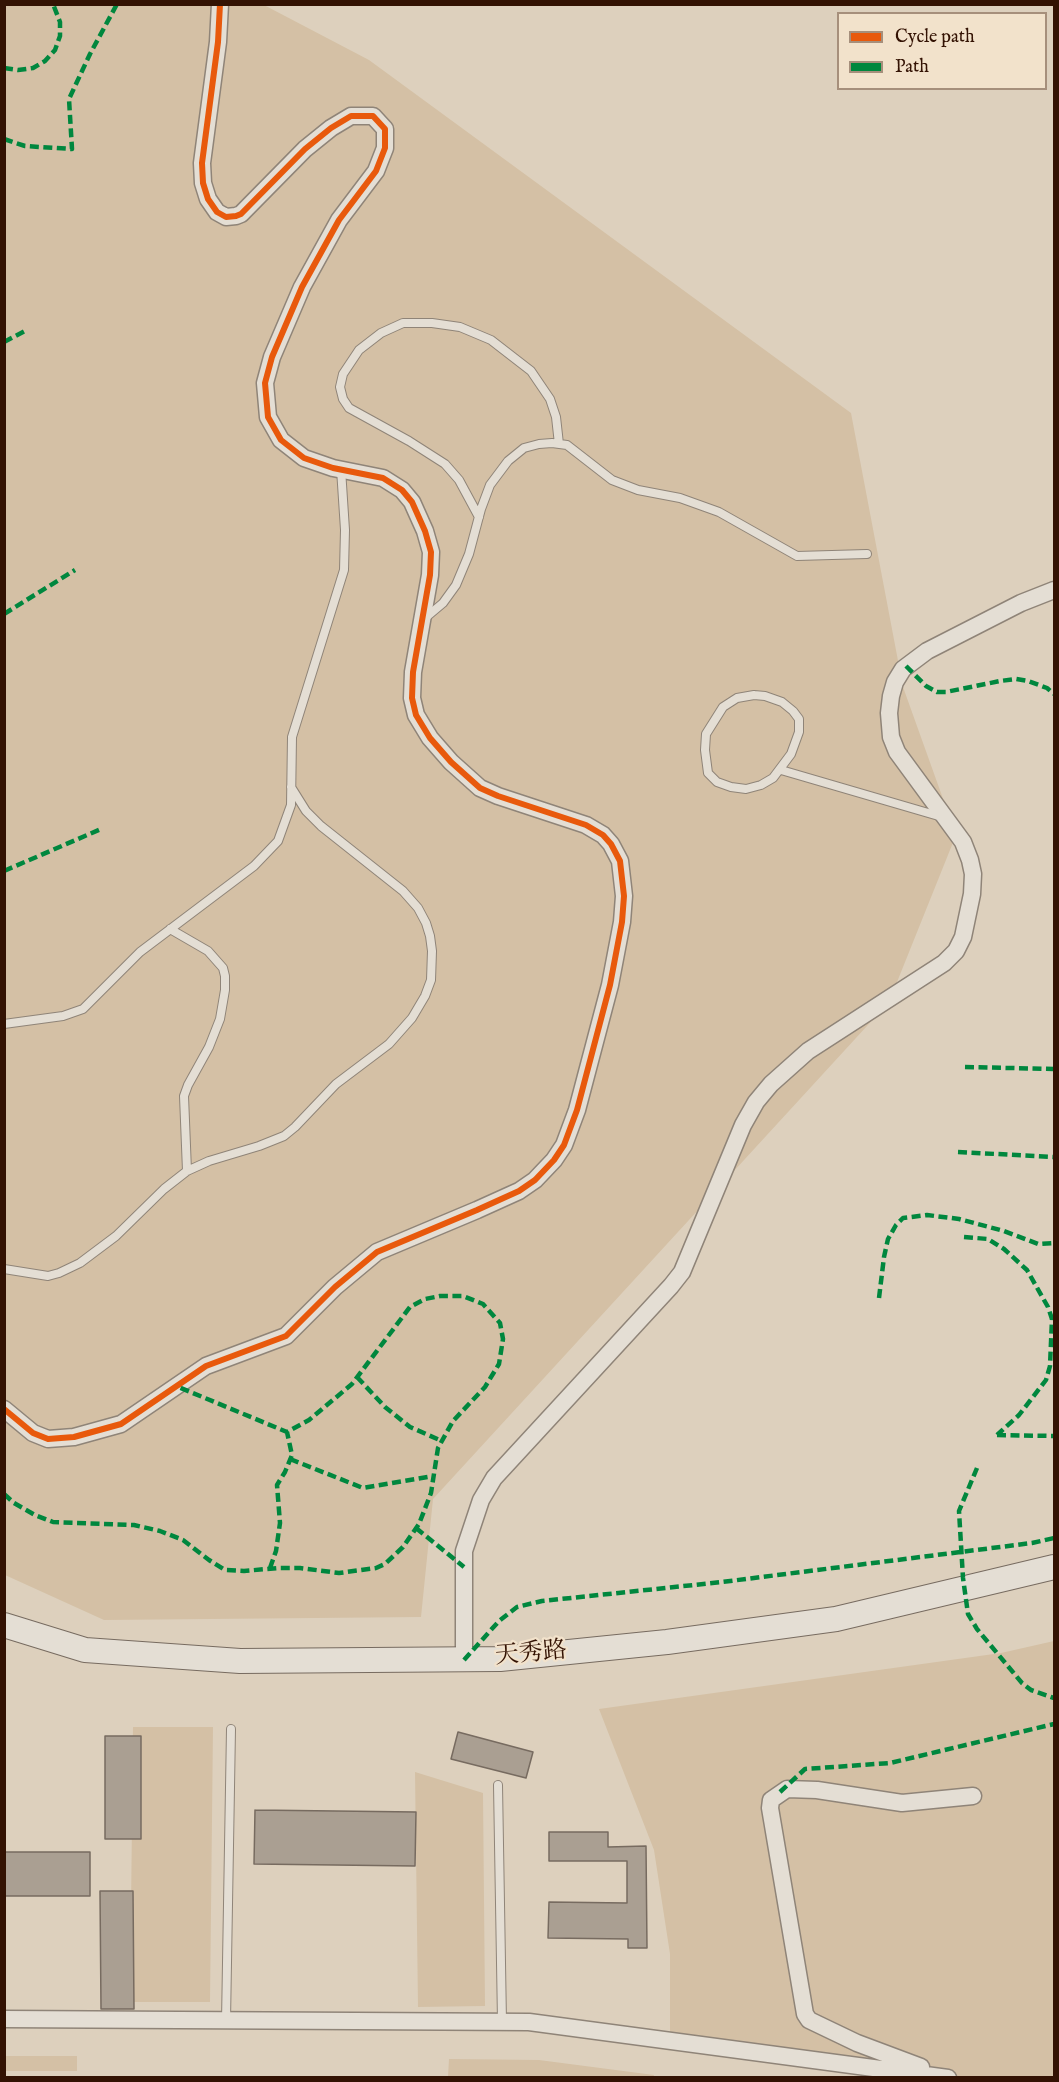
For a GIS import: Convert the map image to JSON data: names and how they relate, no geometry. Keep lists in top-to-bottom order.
{
  "streets": {
    "main road": ["天秀路"]
  },
  "legend": ["Cycle path", "Path"]
}
